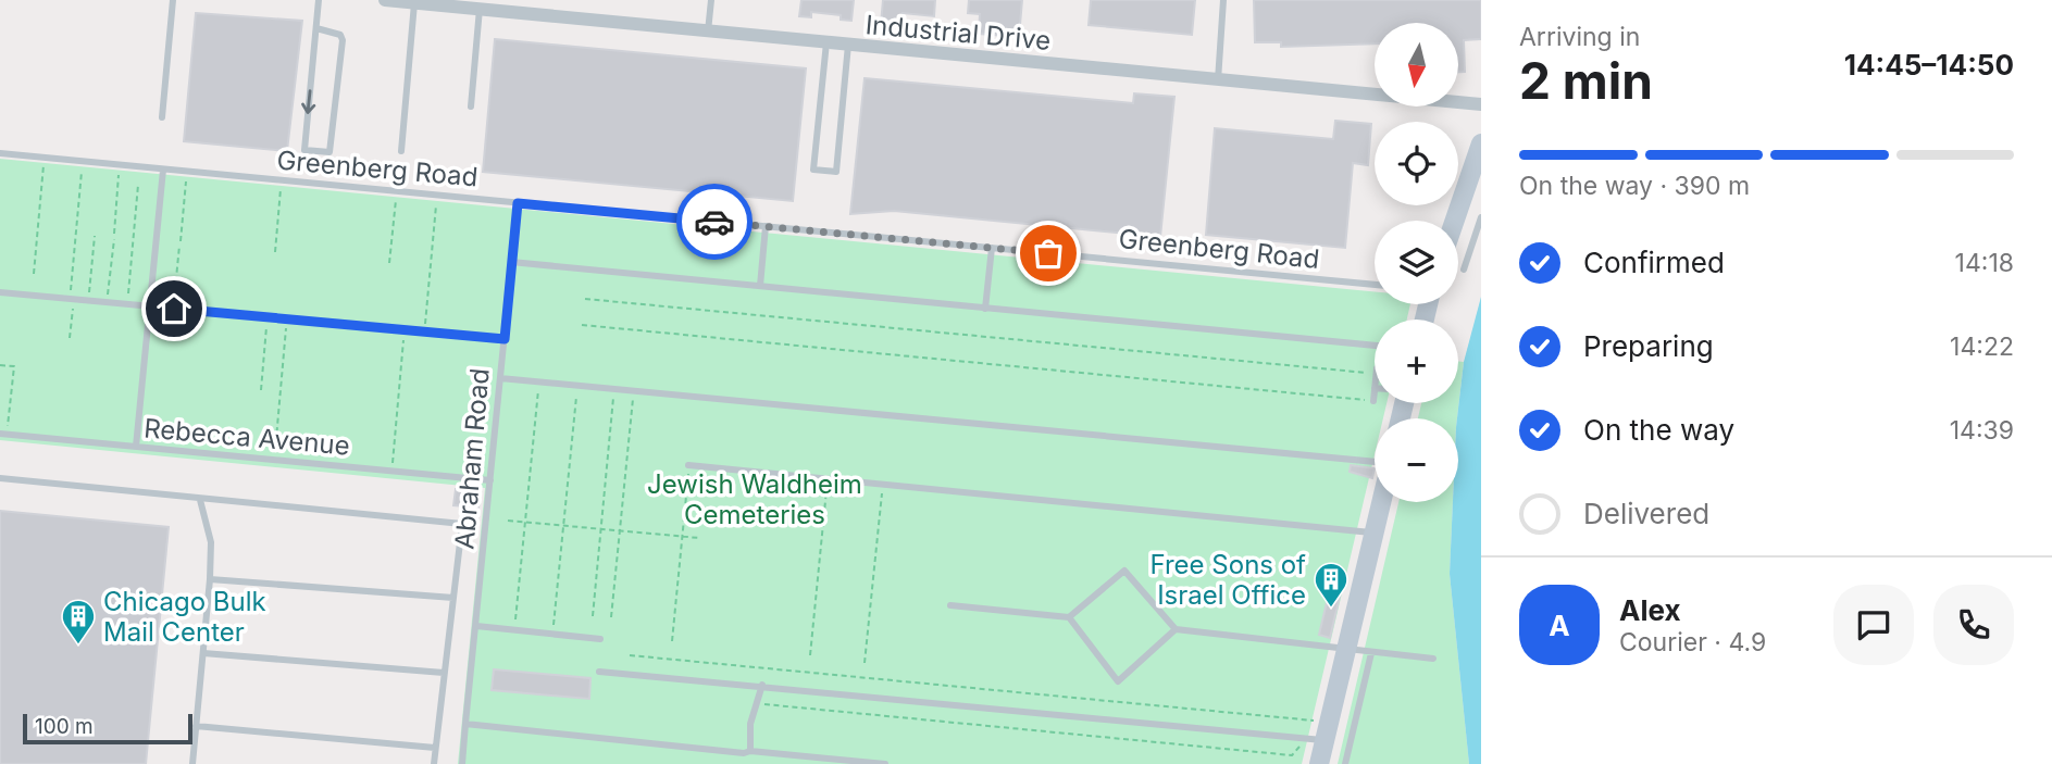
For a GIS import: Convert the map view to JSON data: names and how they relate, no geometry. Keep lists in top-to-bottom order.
{
  "streets": {
    "street": ["Industrial Drive"],
    "lane": ["Greenberg Road", "Rebecca Avenue", "Abraham Road"]
  },
  "crossings": [
    ["Greenberg Road", "Abraham Road"],
    ["Rebecca Avenue", "Abraham Road"]
  ],
  "parks": ["Jewish Waldheim Cemeteries"],
  "places": {
    "building": ["Free Sons of Israel Office", "Chicago Bulk Mail Center"]
  },
  "scale_bar": "100 m",
  "north": "bottom",
  "page": {
    "heading": ["2 min", "Arriving in", "14:45–14:50"],
    "panel": ["Alex", "Courier · 4.9"],
    "map_buttons": ["+", "−"],
    "bar": "On the way · 390 m",
    "list": [
      ["Confirmed", "14:18"],
      ["Preparing", "14:22"],
      ["On the way", "14:39"],
      "Delivered"
    ],
    "round": "A",
    "scale": "100 m"
  }
}
